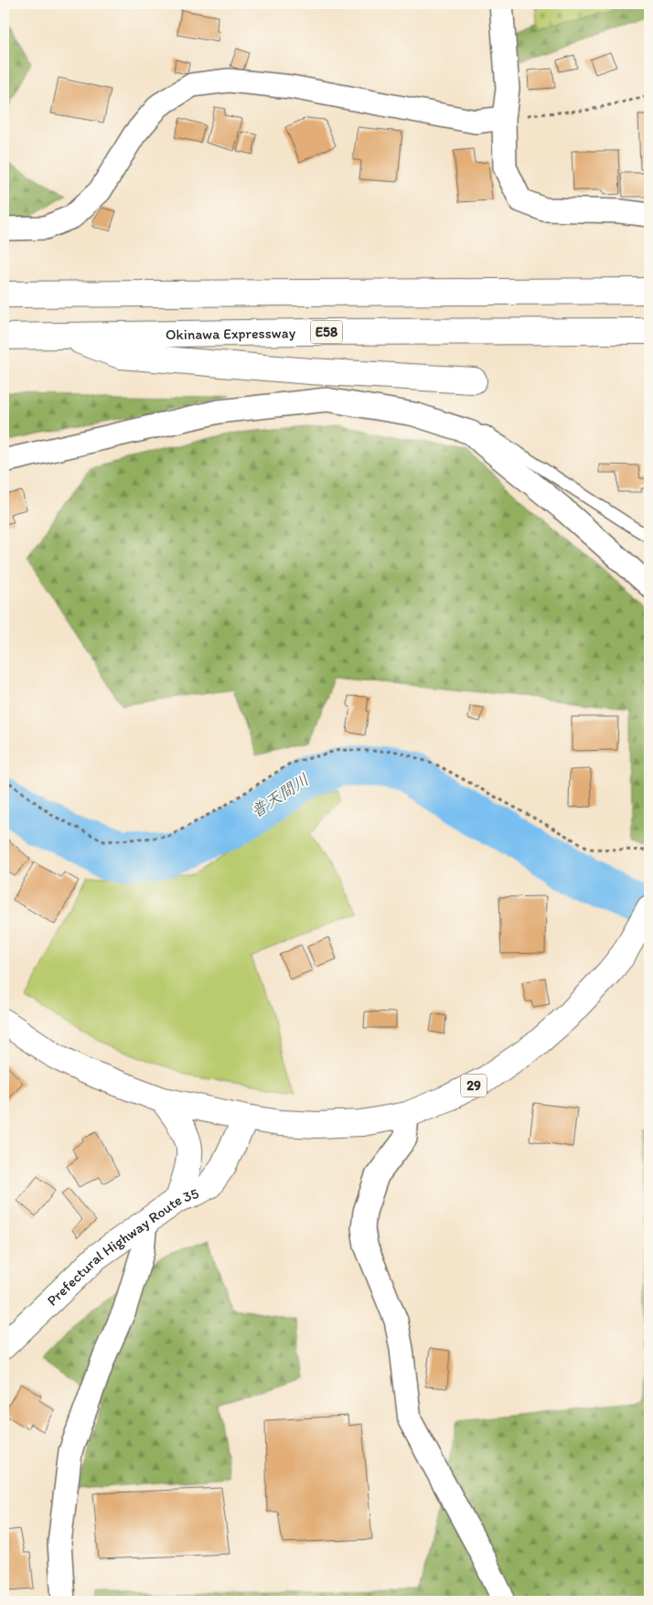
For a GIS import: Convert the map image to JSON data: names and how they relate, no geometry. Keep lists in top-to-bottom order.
{
  "streets": {
    "main road": [
      "E58",
      "Okinawa Expressway",
      "29",
      "Prefectural Highway Route 35"
    ]
  },
  "crossings": [
    ["29", "Prefectural Highway Route 35"]
  ],
  "water": ["普天間川"]
}
